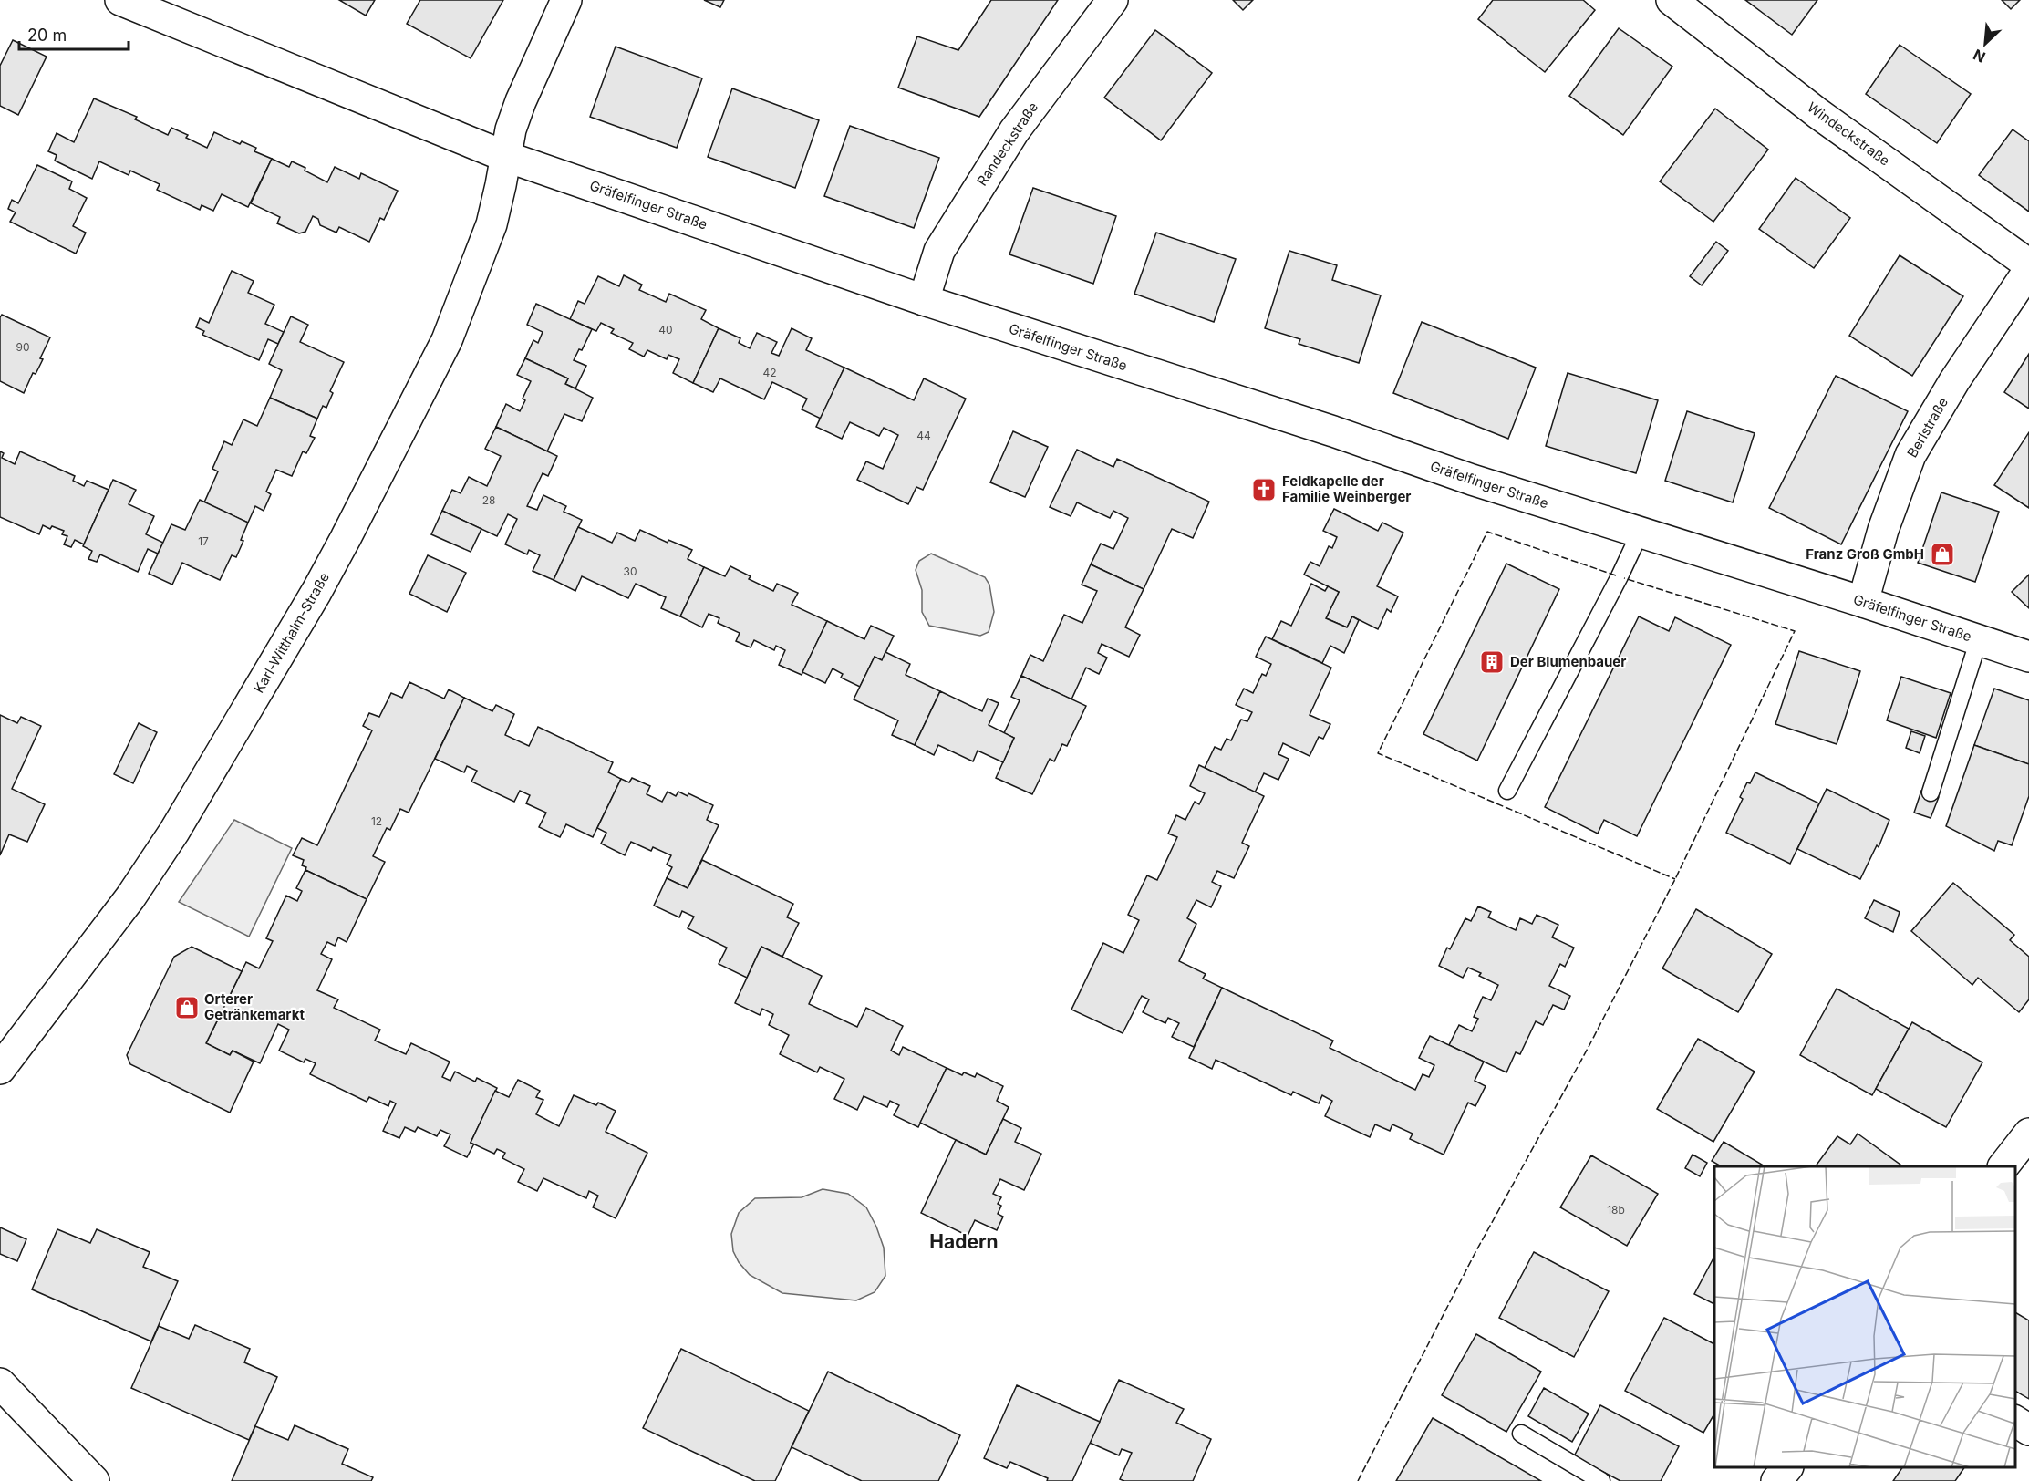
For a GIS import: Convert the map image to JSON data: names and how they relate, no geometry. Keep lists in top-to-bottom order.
{
  "streets": {
    "street": [
      "Windeckstraße",
      "Randeckstraße",
      "Gräfelfinger Straße",
      "Berlstraße",
      "Karl-Witthalm-Straße"
    ]
  },
  "crossings": [
    ["Randeckstraße", "Gräfelfinger Straße"],
    ["Gräfelfinger Straße", "Berlstraße"],
    ["Gräfelfinger Straße", "Karl-Witthalm-Straße"]
  ],
  "districts": ["Hadern"],
  "places": {
    "church": ["Feldkapelle der Familie Weinberger"],
    "shop": ["Franz Groß GmbH", "Orterer Getränkemarkt"],
    "building": ["Der Blumenbauer"]
  },
  "house_numbers": [
    "40",
    "90",
    "42",
    "44",
    "28",
    "17",
    "30",
    "12",
    "18b"
  ],
  "scale_bar": "20 m",
  "north": "bottom left"
}
